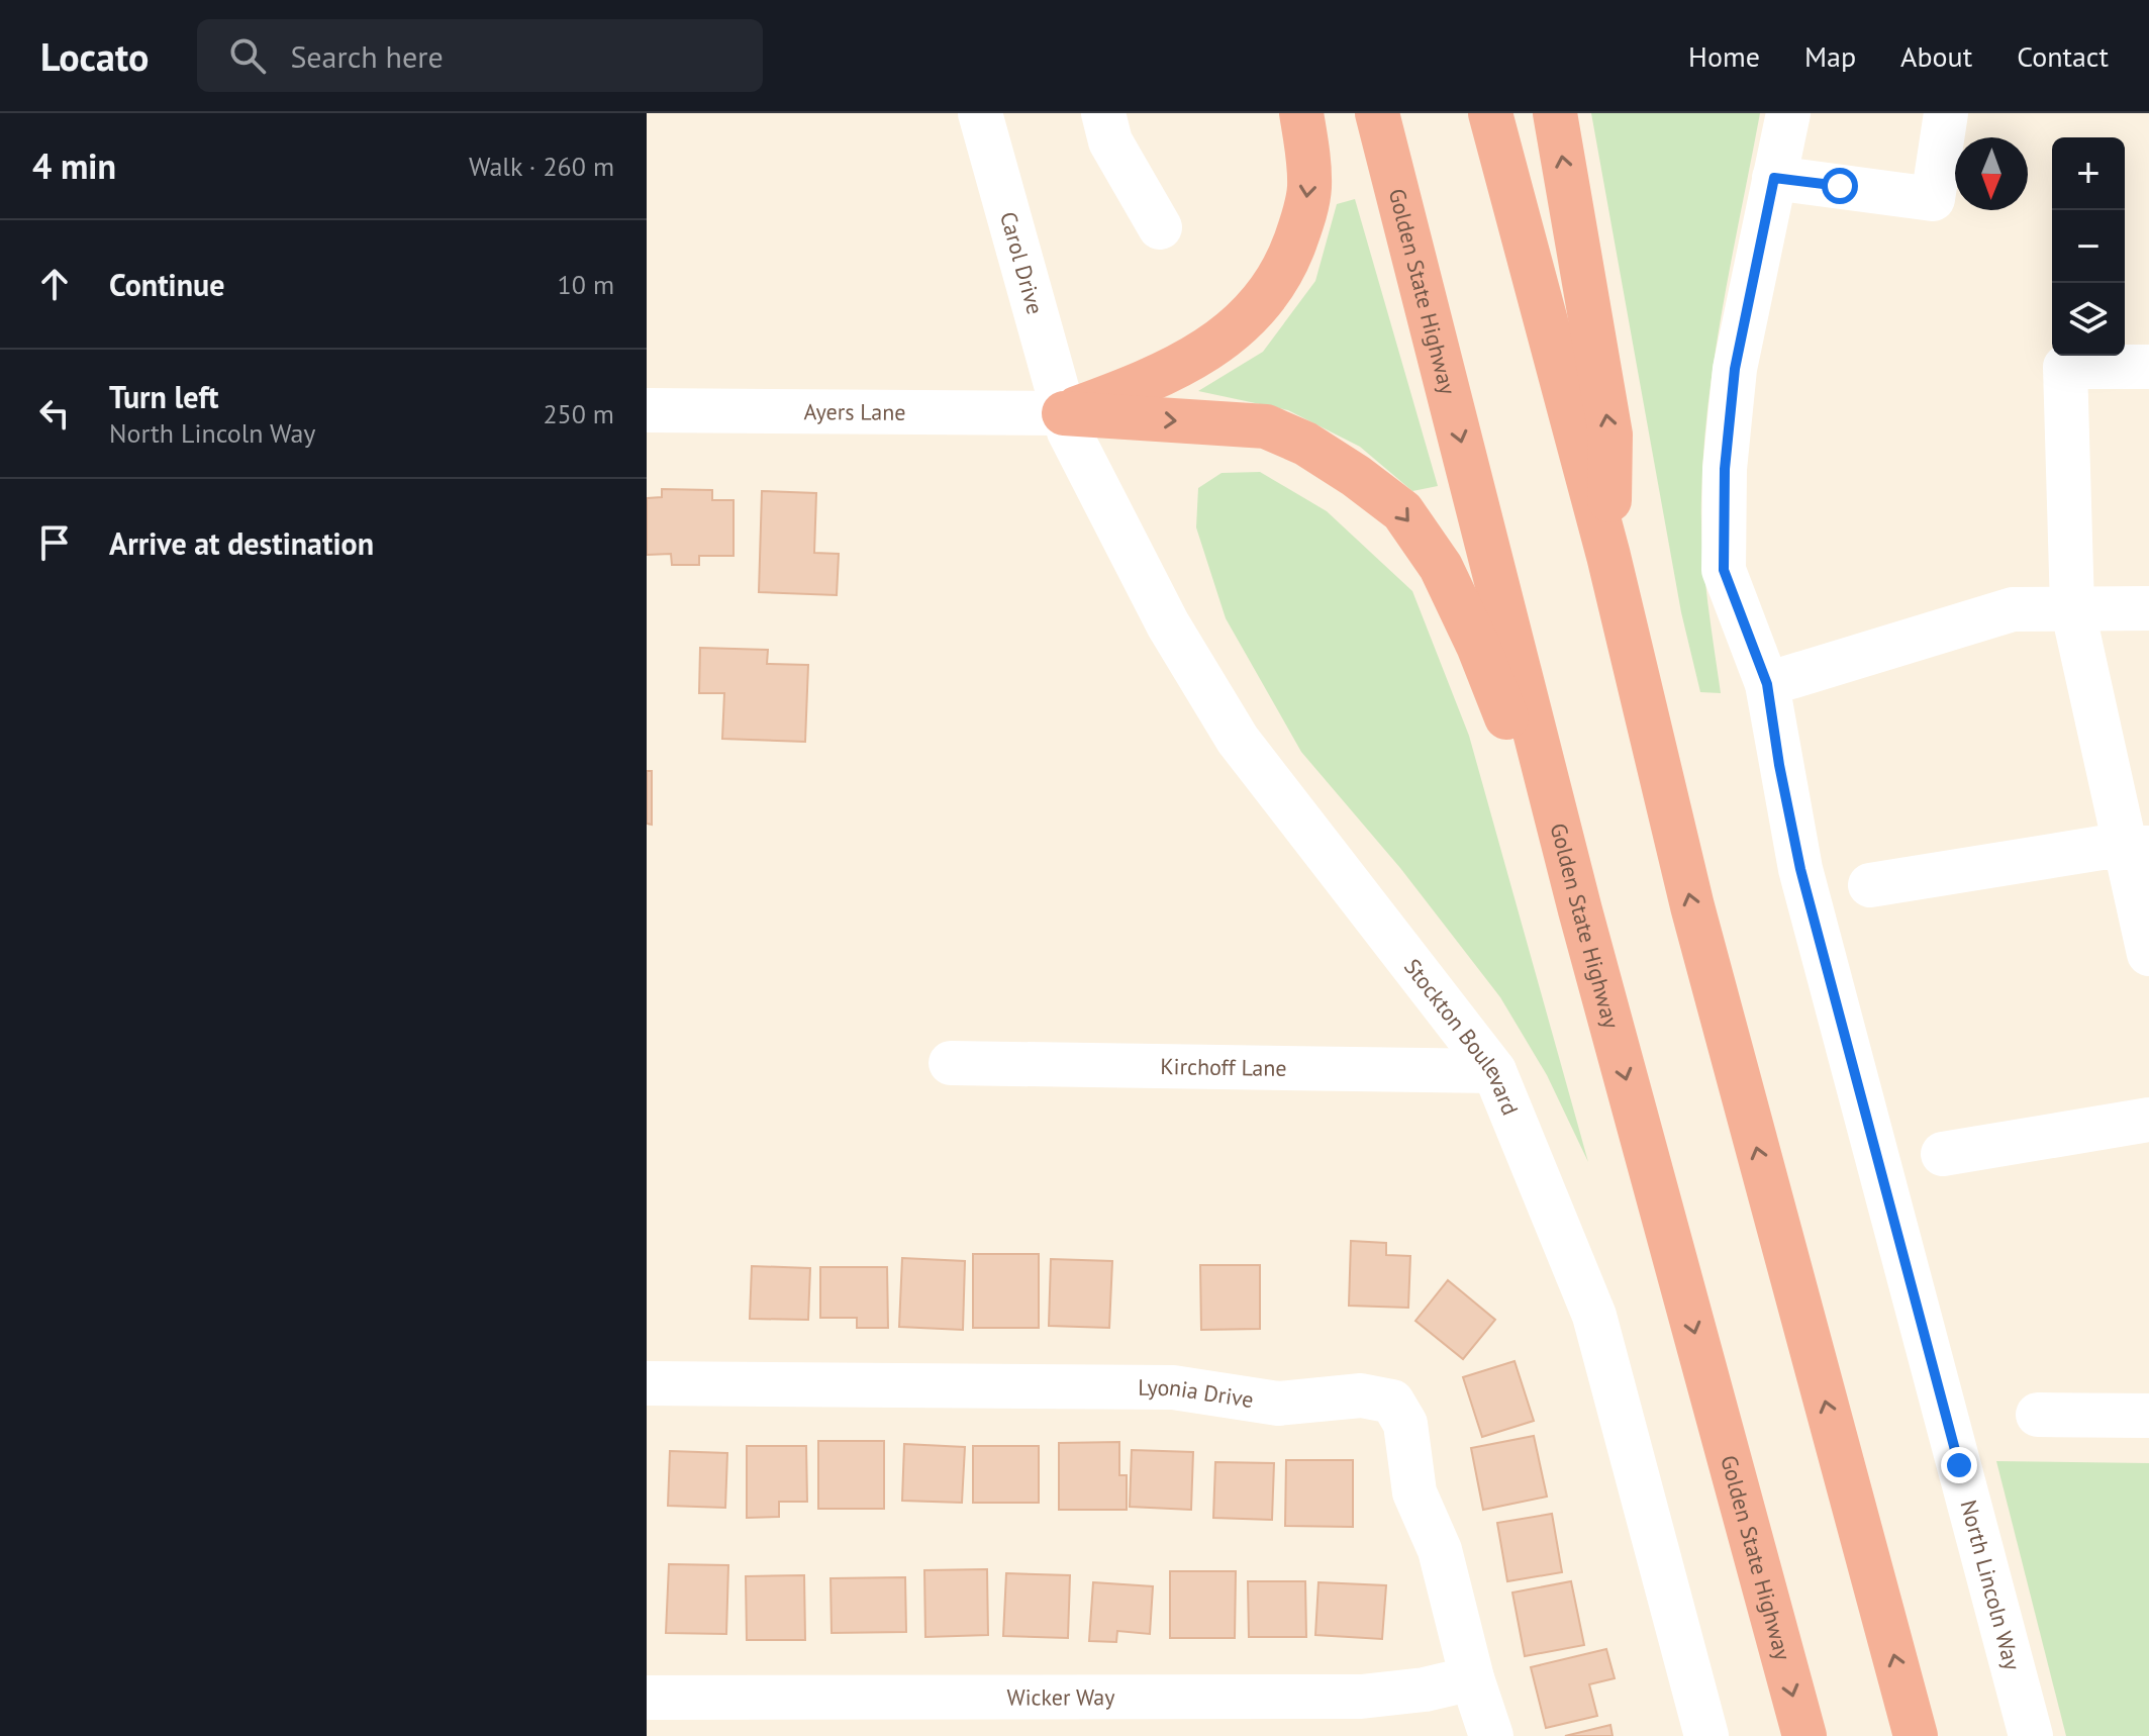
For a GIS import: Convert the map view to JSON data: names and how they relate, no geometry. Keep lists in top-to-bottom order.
{
  "streets": {
    "highway": ["Golden State Highway"],
    "street": [
      "Carol Drive",
      "Ayers Lane",
      "Stockton Boulevard",
      "Kirchoff Lane",
      "Lyonia Drive",
      "North Lincoln Way",
      "Wicker Way"
    ]
  },
  "crossings": [
    ["Carol Drive", "Ayers Lane"],
    ["Carol Drive", "Stockton Boulevard"],
    ["Ayers Lane", "Stockton Boulevard"],
    ["Stockton Boulevard", "Kirchoff Lane"],
    ["Lyonia Drive", "Wicker Way"]
  ],
  "north": "bottom",
  "page": {
    "header": "Locato",
    "search": "Search here",
    "nav": [
      "Home",
      "Map",
      "About",
      "Contact"
    ],
    "heading": ["4 min", "Walk · 260 m"],
    "map_buttons": ["+", "−"],
    "list": [
      ["Continue", "10 m"],
      ["Turn left", "North Lincoln Way", "250 m"],
      "Arrive at destination"
    ]
  }
}
